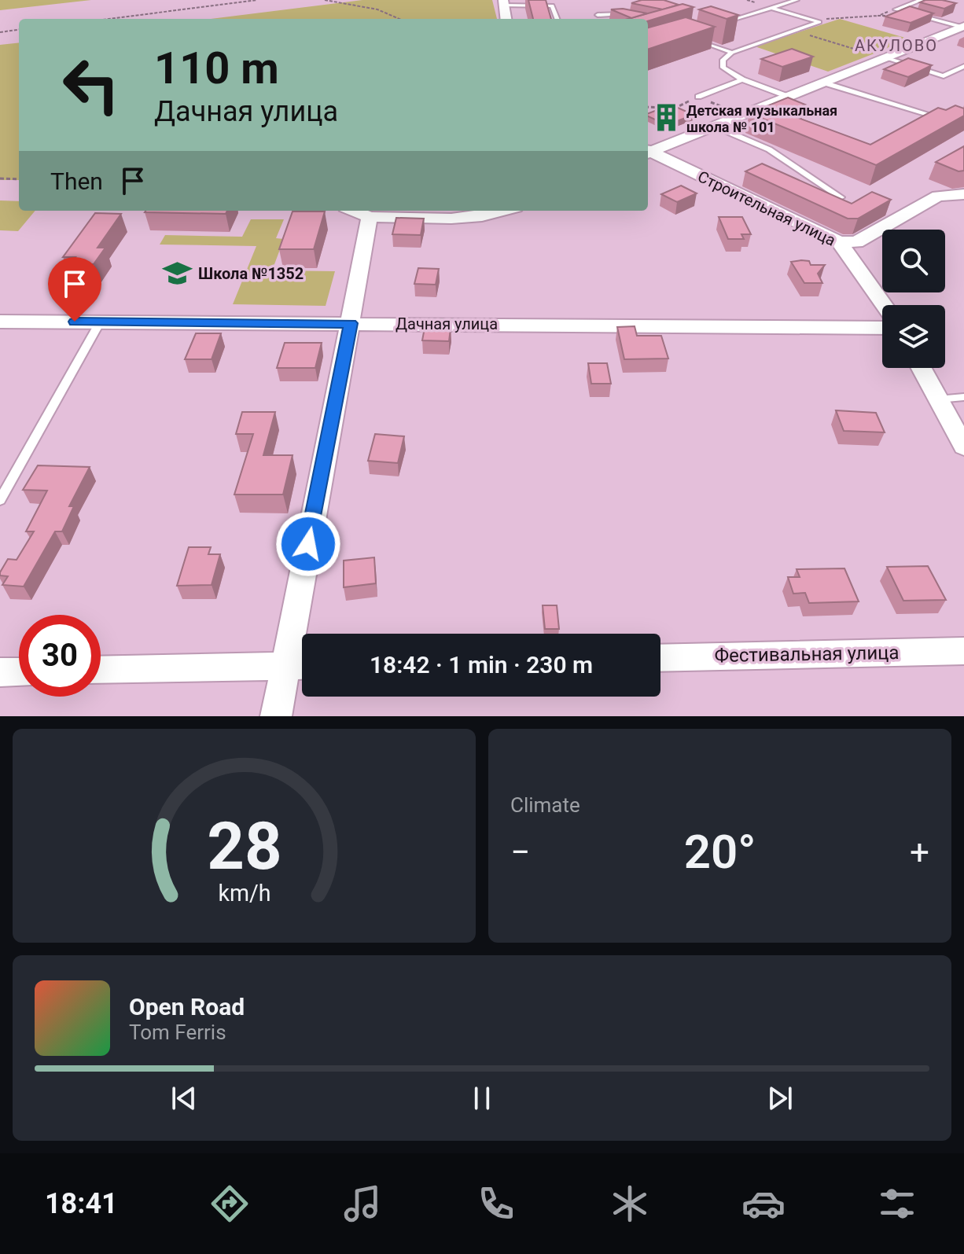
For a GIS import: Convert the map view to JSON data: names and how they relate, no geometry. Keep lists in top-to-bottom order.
{
  "streets": {
    "street": ["Строительная улица", "Дачная улица", "Фестивальная улица"]
  },
  "districts": ["АКУЛОВО"],
  "places": {
    "building": ["Детская музыкальная школа № 101"],
    "school or university": ["Школа №1352"]
  },
  "page": {
    "turn": ["110 m", "Дачная улица"],
    "then": "Then",
    "limit": "30",
    "trip": "18:42 · 1 min · 230 m",
    "tile": "Climate",
    "heat": ["−", "20°", "+"],
    "song": ["Open Road", "Tom Ferris"],
    "tabs": "18:41",
    "gauge": ["28", "km/h"]
  }
}
